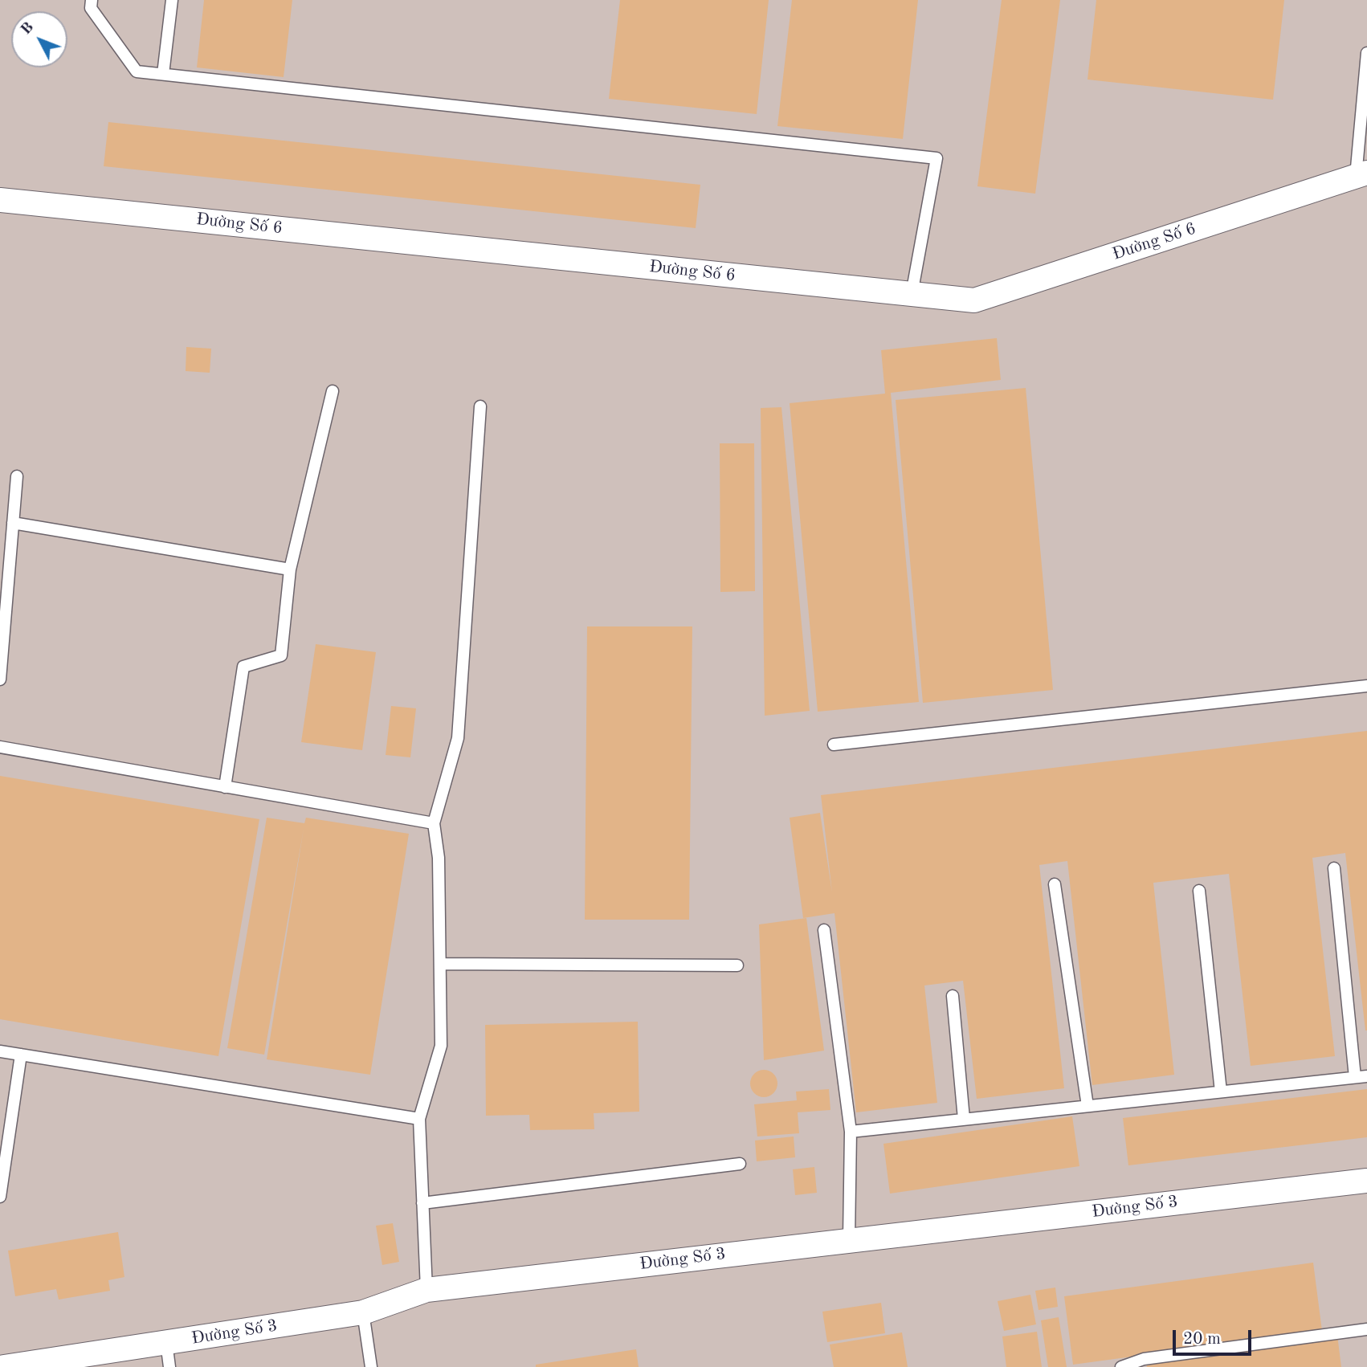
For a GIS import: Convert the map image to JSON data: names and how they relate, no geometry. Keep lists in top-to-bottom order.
{
  "streets": {
    "street": ["Đường Số 6", "Đường Số 3"]
  },
  "scale_bar": "20 m",
  "north": "top left"
}
